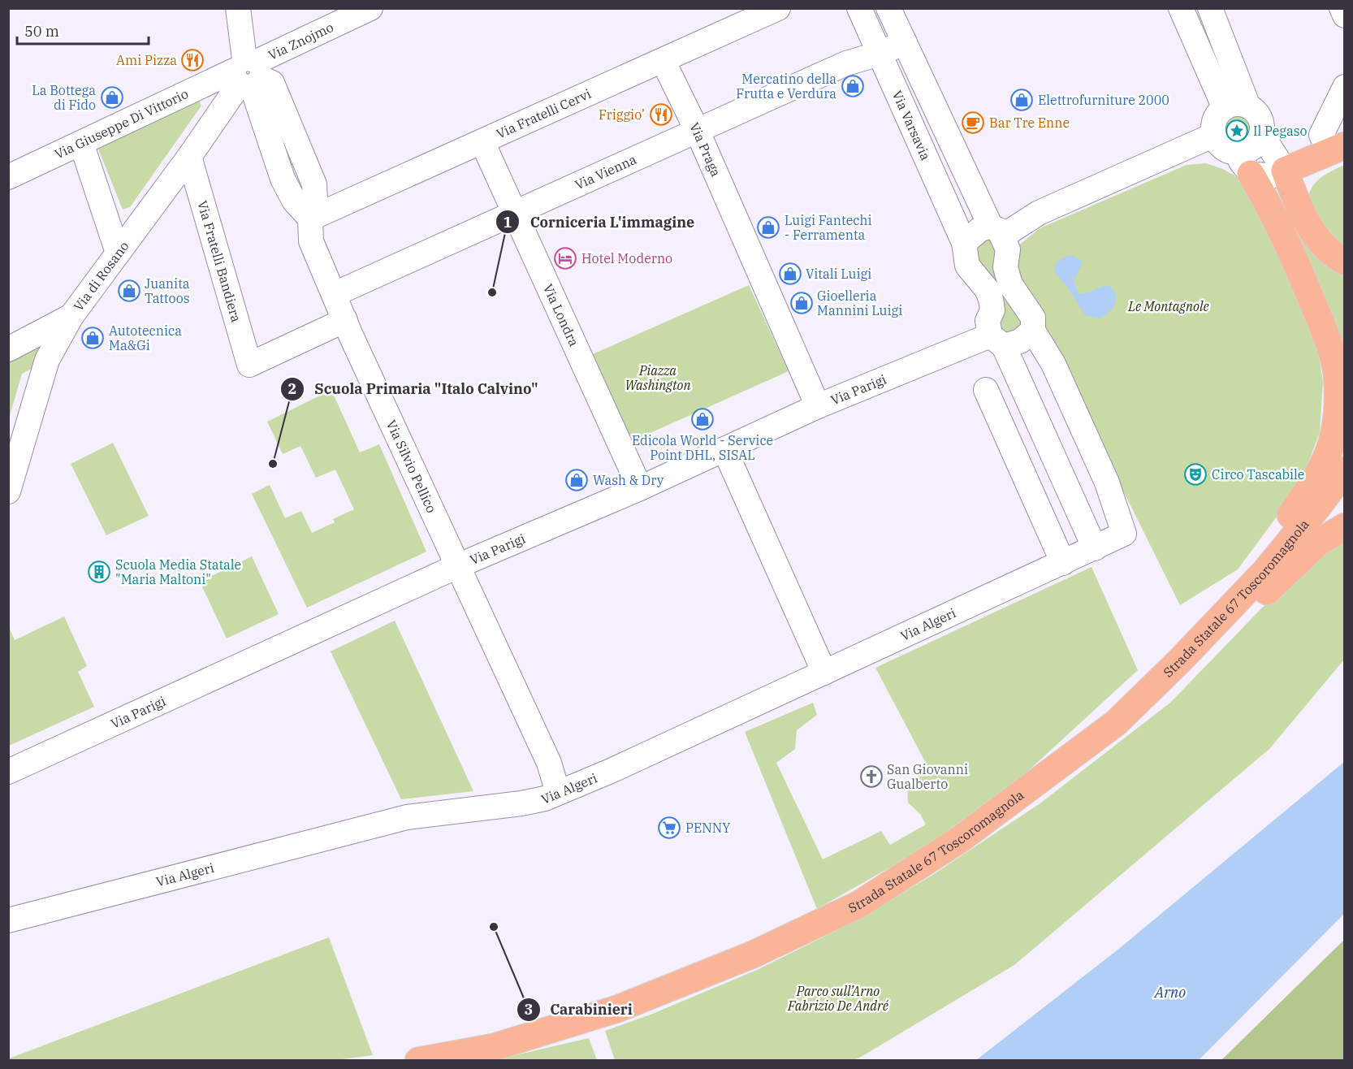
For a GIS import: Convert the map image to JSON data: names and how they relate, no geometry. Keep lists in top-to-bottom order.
{
  "streets": {
    "main road": ["Strada Statale 67 Toscoromagnola"],
    "street": [
      "Via Znojmo",
      "Via Fratelli Cervi",
      "Via Giuseppe Di Vittorio",
      "Via Varsavia",
      "Via Praga",
      "Via Vienna",
      "Via Fratelli Bandiera",
      "Via di Rosano",
      "Via Londra",
      "Via Parigi",
      "Via Silvio Pellico",
      "Via Algeri"
    ]
  },
  "crossings": [
    ["Via Znojmo", "Via Giuseppe Di Vittorio"],
    ["Via Znojmo", "Via di Rosano"],
    ["Via Fratelli Cervi", "Via Praga"],
    ["Via Fratelli Cervi", "Via Londra"],
    ["Via Fratelli Cervi", "Via Silvio Pellico"],
    ["Via Giuseppe Di Vittorio", "Via di Rosano"],
    ["Via Varsavia", "Via Vienna"],
    ["Via Varsavia", "Via Parigi"],
    ["Via Praga", "Via Vienna"],
    ["Via Praga", "Via Parigi"],
    ["Via Vienna", "Via Londra"],
    ["Via Vienna", "Via Silvio Pellico"],
    ["Via Fratelli Bandiera", "Via di Rosano"],
    ["Via Fratelli Bandiera", "Via Silvio Pellico"],
    ["Via Londra", "Via Parigi"],
    ["Via Parigi", "Via Silvio Pellico"],
    ["Via Parigi", "Via Algeri"],
    ["Via Silvio Pellico", "Via Algeri"]
  ],
  "water": ["Arno"],
  "parks": ["Le Montagnole", "Piazza Washington", "Parco sull’Arno Fabrizio De André"],
  "places": {
    "restaurant": ["Ami Pizza", "Friggio’"],
    "shop": [
      "Mercatino della Frutta e Verdura",
      "La Bottega di Fido",
      "Elettrofurniture 2000",
      "Luigi Fantechi - Ferramenta",
      "Vitali Luigi",
      "Juanita Tattoos",
      "Gioelleria Mannini Luigi",
      "Autotecnica Ma&Gi",
      "Edicola World - Service Point DHL, SISAL",
      "Wash & Dry"
    ],
    "cafe": ["Bar Tre Enne"],
    "place": ["Il Pegaso"],
    "hotel": ["Hotel Moderno"],
    "other": ["Corniceria L'immagine", "Scuola Primaria \"Italo Calvino\"", "Carabinieri"],
    "theatre": ["Circo Tascabile"],
    "building": ["Scuola Media Statale \"Maria Maltoni\""],
    "church": ["San Giovanni Gualberto"],
    "supermarket": ["PENNY"]
  },
  "scale_bar": "50 m"
}
